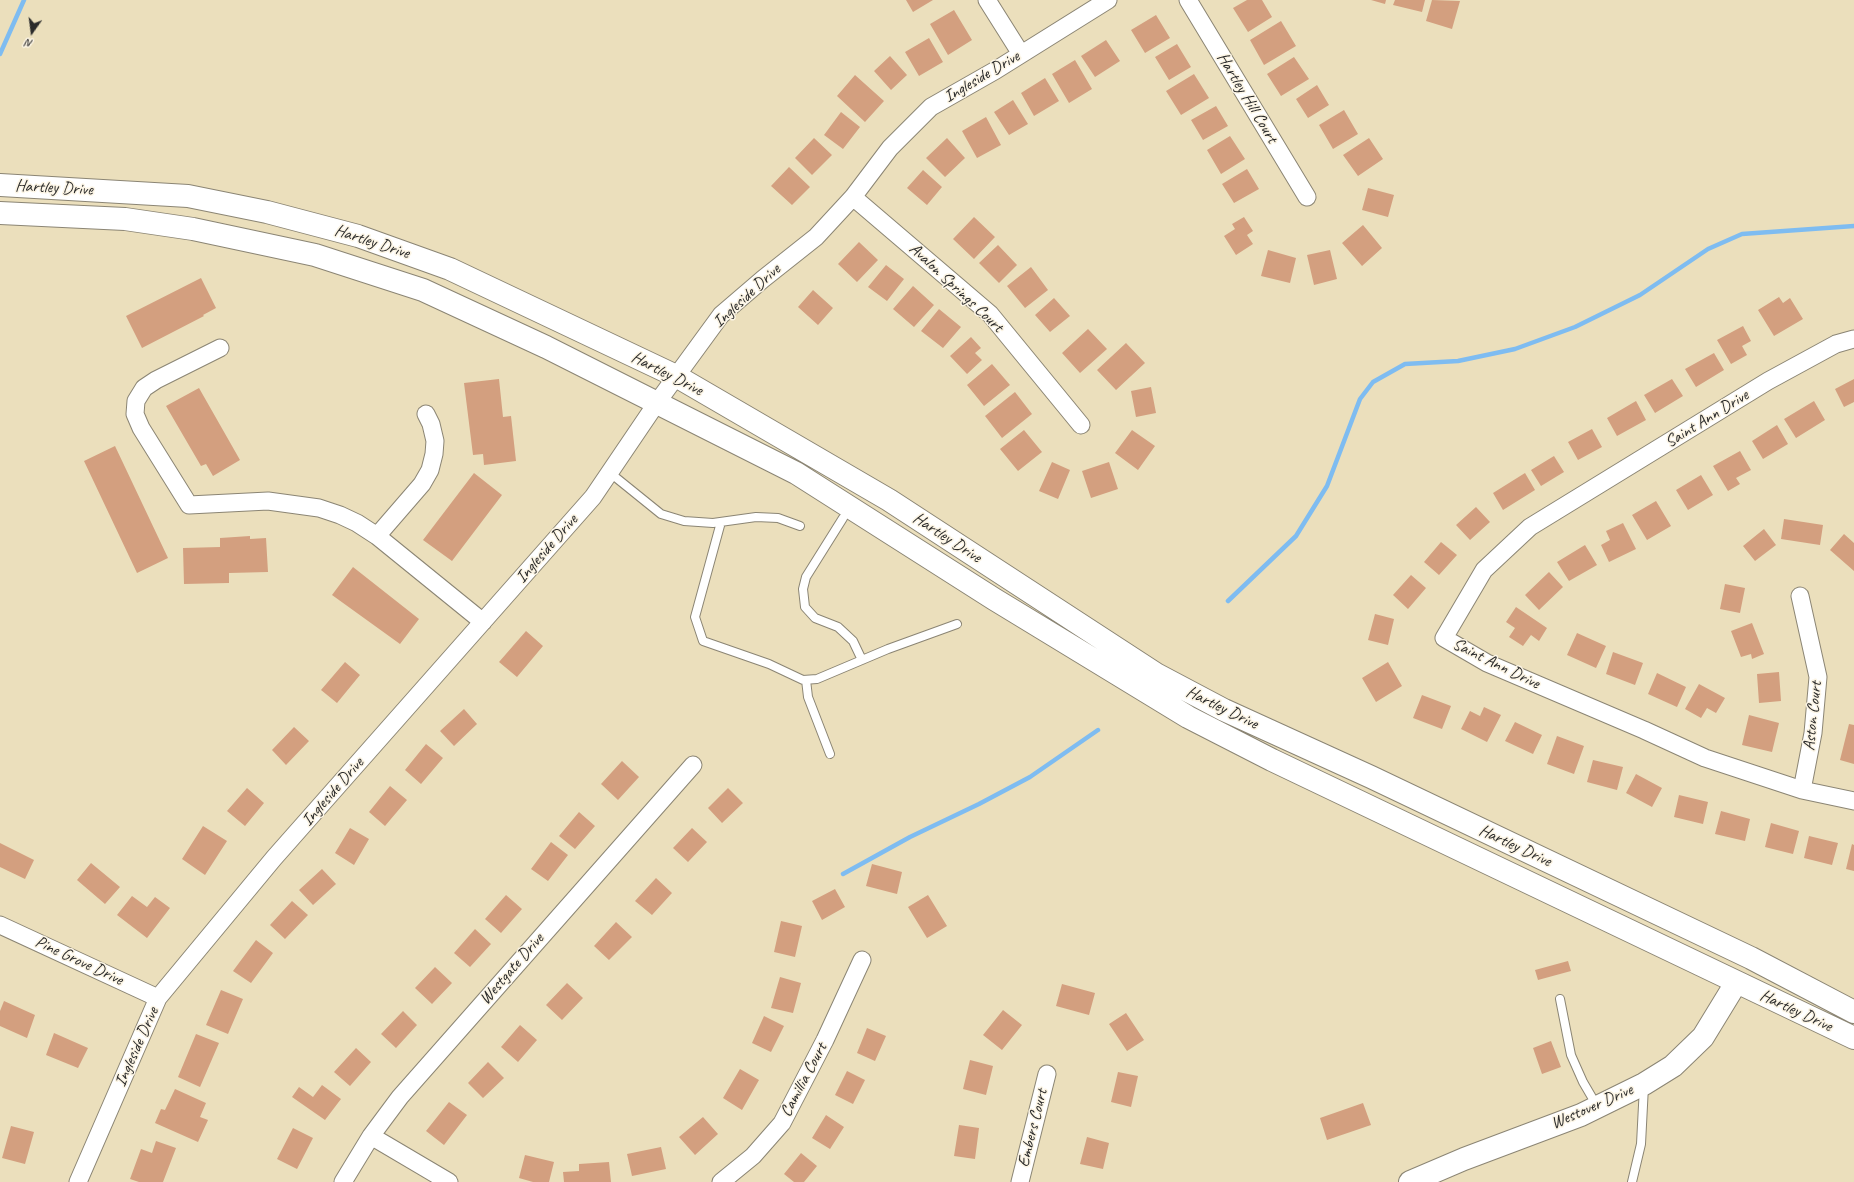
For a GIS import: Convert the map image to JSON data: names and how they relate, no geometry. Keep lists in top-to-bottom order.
{
  "streets": {
    "street": [
      "Ingleside Drive",
      "Hartley Hill Court",
      "Hartley Drive",
      "Avalon Springs Court",
      "Saint Ann Drive",
      "Aston Court",
      "Pine Grove Drive",
      "Westgate Drive",
      "Camillia Court",
      "Westover Drive",
      "Embers Court"
    ]
  },
  "crossings": [
    ["Ingleside Drive", "Hartley Drive"],
    ["Ingleside Drive", "Avalon Springs Court"],
    ["Ingleside Drive", "Pine Grove Drive"],
    ["Hartley Drive", "Westover Drive"],
    ["Saint Ann Drive", "Aston Court"]
  ],
  "north": "bottom"
}
